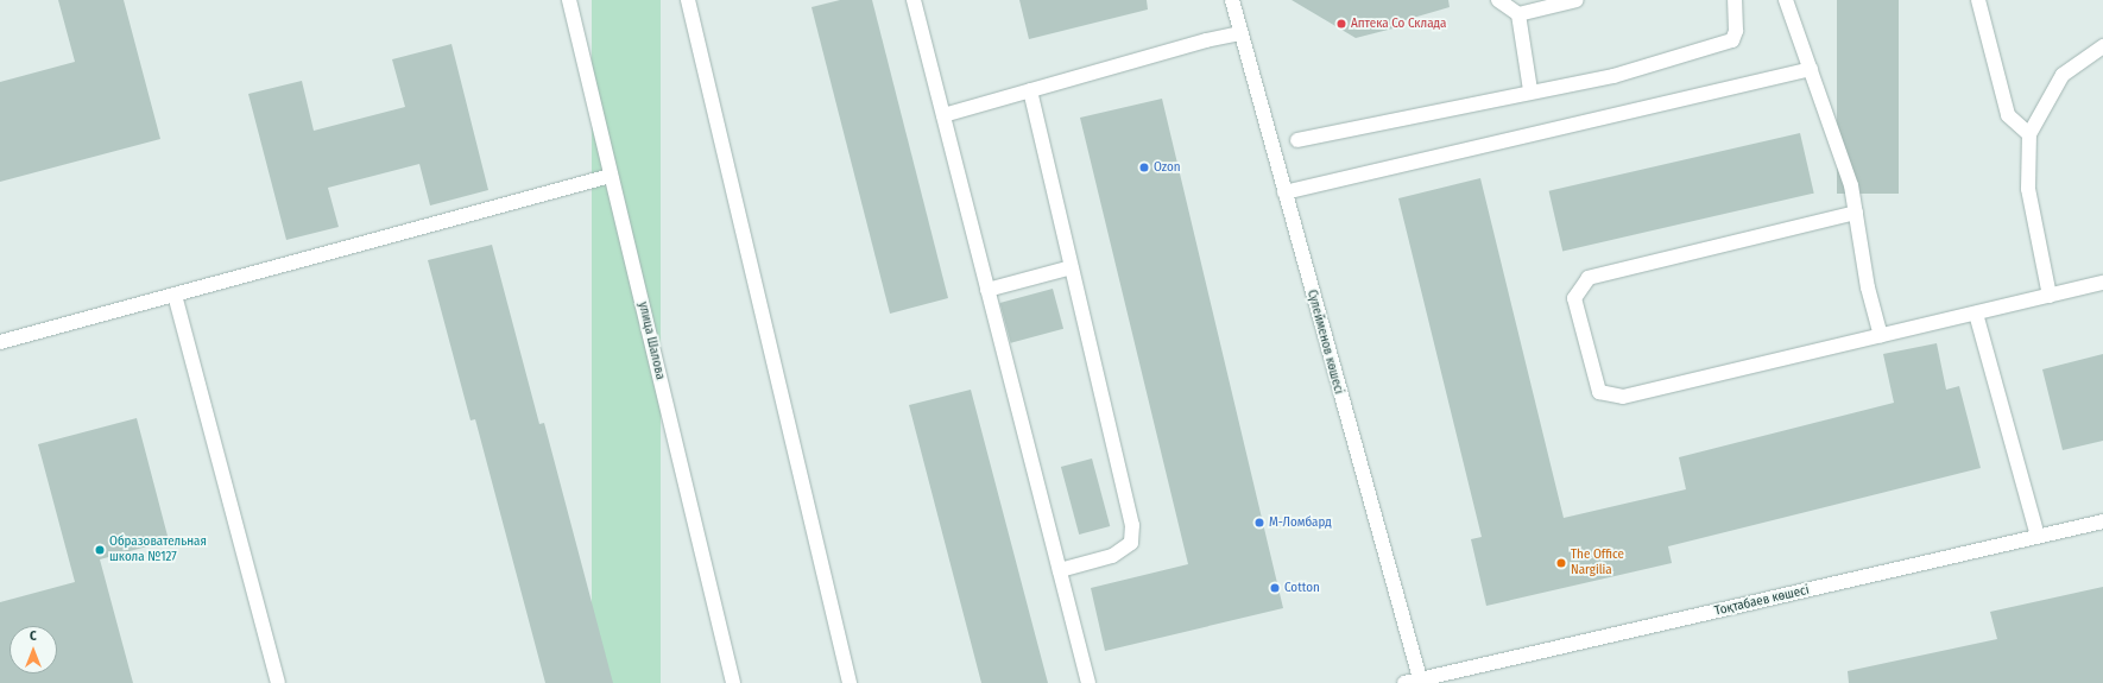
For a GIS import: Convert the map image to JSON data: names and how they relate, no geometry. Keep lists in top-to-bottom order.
{
  "streets": {
    "street": ["улица Шалова", "Сүлейменов көшесі", "Тоқтабаев көшесі"]
  },
  "crossings": [
    ["Сүлейменов көшесі", "Тоқтабаев көшесі"]
  ],
  "places": [
    "Аптека Со Склада",
    "Ozon",
    "М-Ломбард",
    "Образовательная школа №127",
    "The Office Nargilia",
    "Cotton"
  ],
  "north": "top"
}
